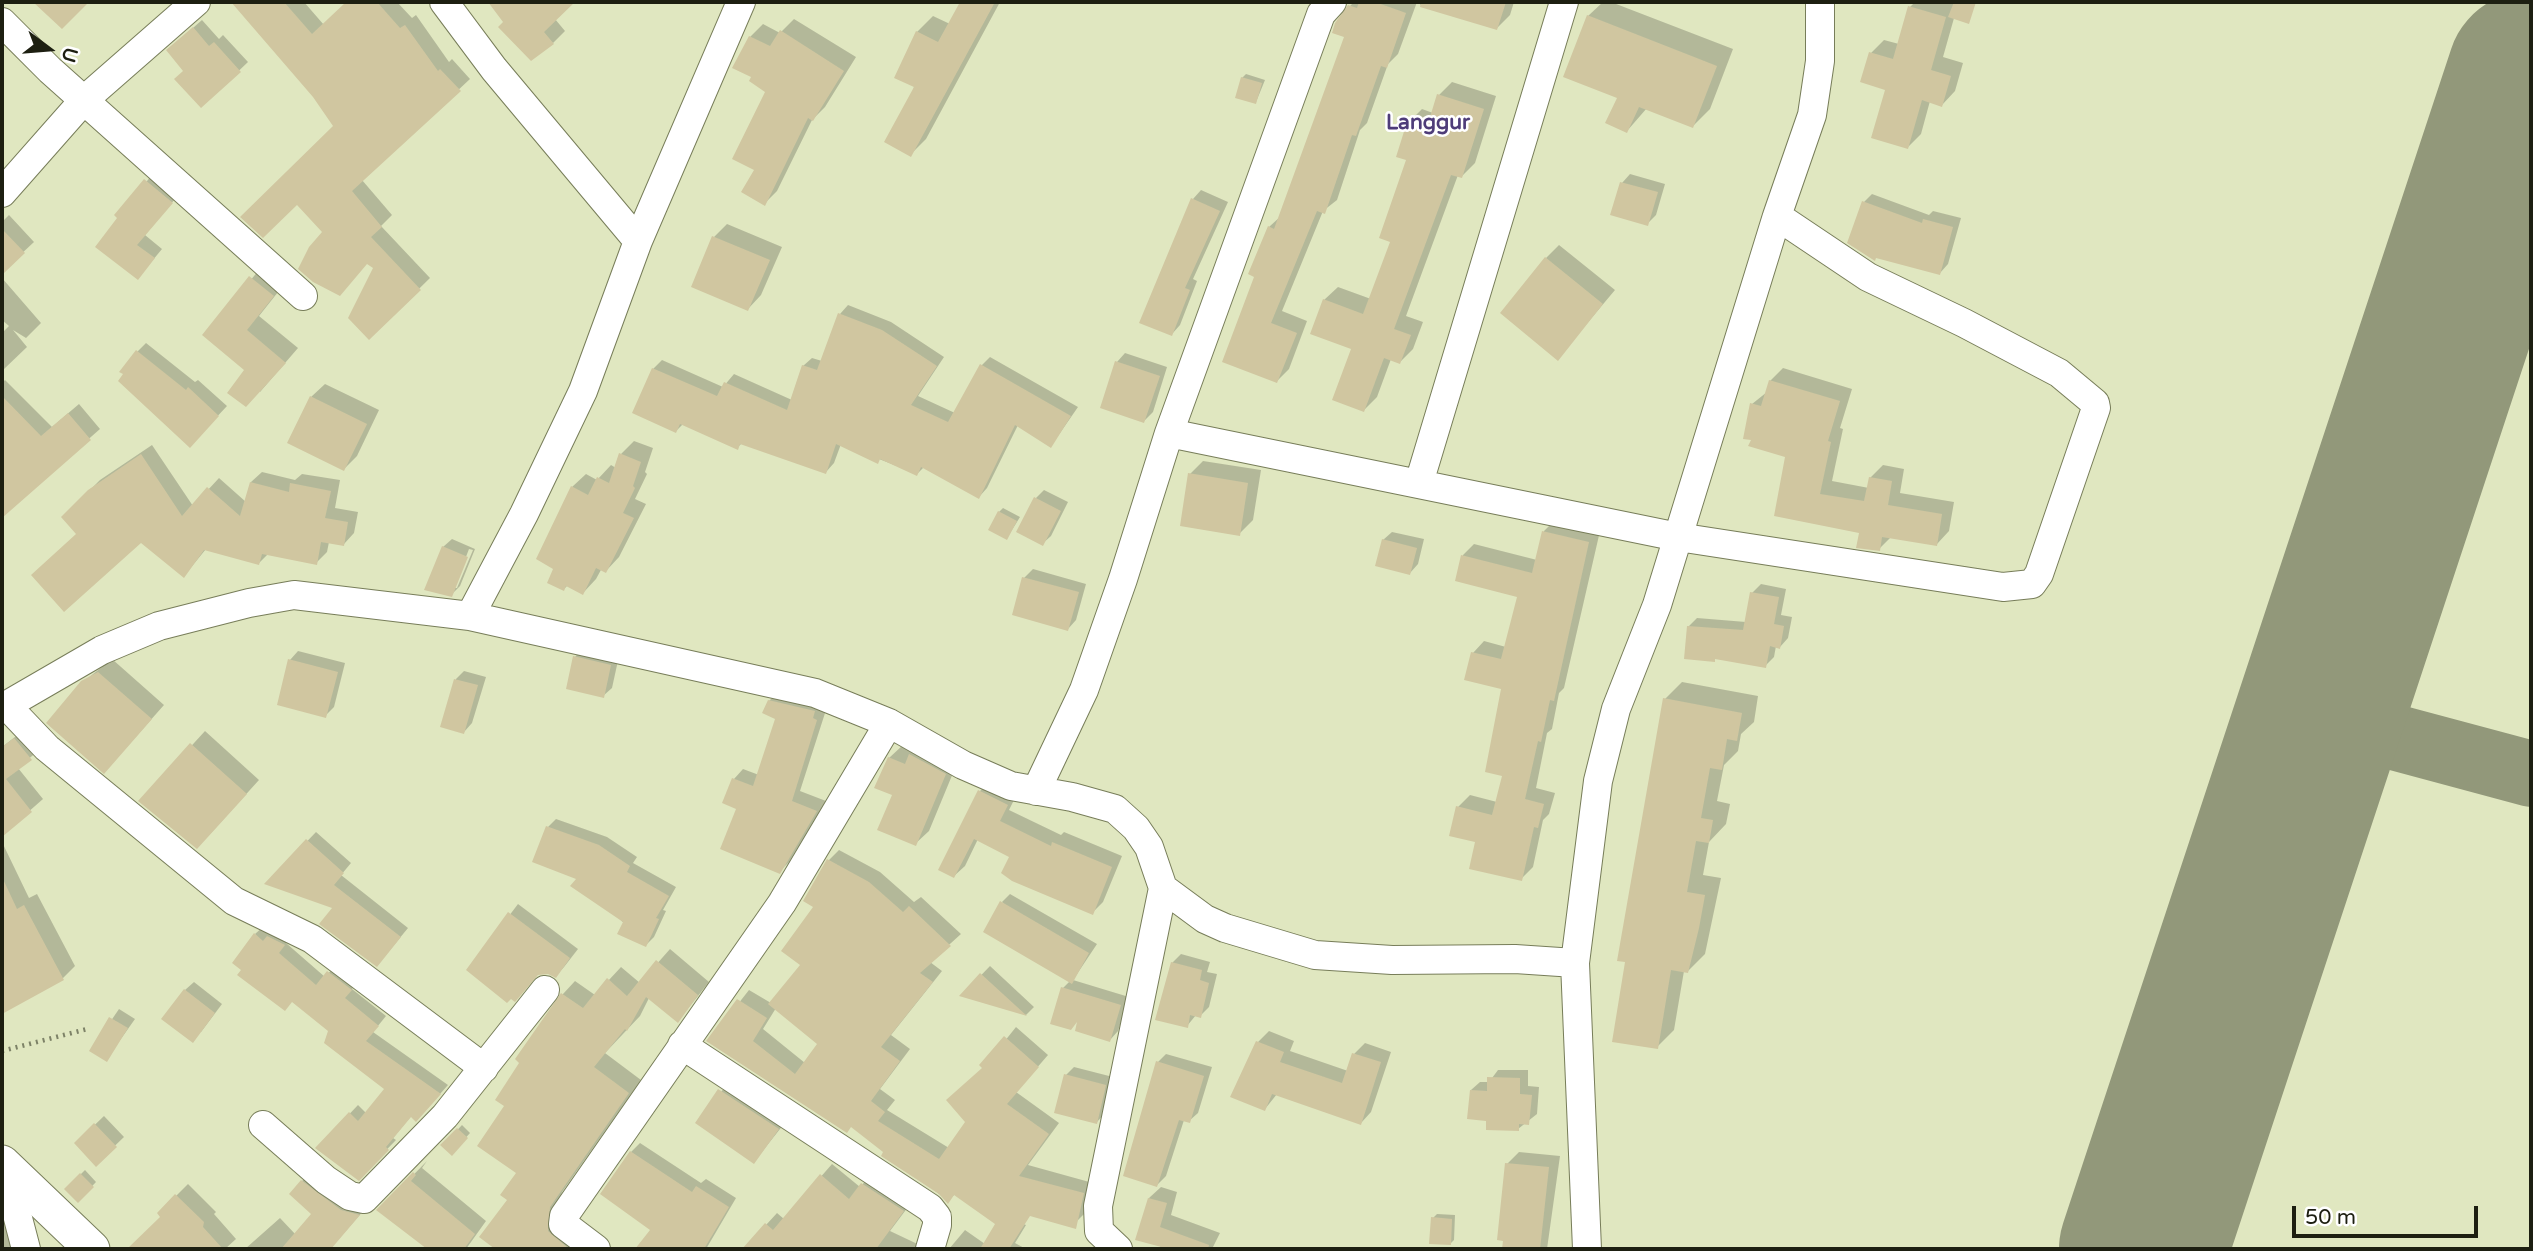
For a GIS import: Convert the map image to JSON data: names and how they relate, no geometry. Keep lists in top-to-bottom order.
{
  "districts": ["Langgur"],
  "scale_bar": "50 m",
  "north": "right"
}
